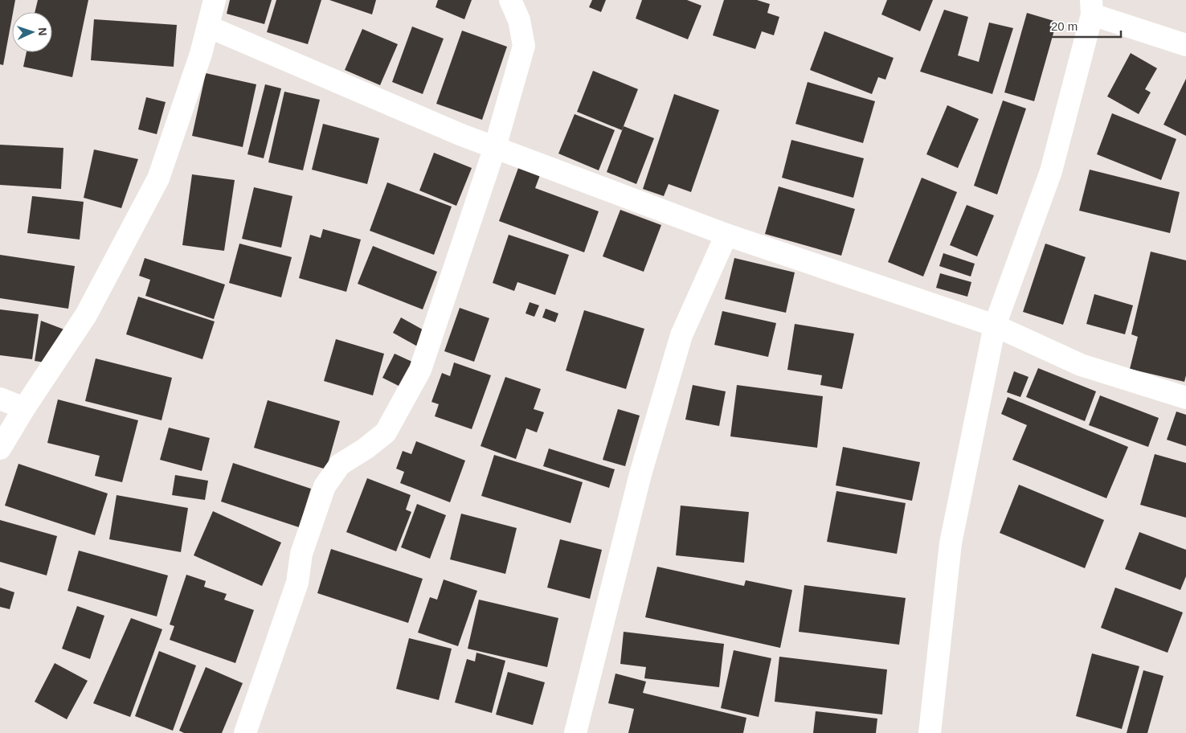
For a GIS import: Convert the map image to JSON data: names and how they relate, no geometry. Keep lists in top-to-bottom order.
{
  "scale_bar": "20 m",
  "north": "right"
}
